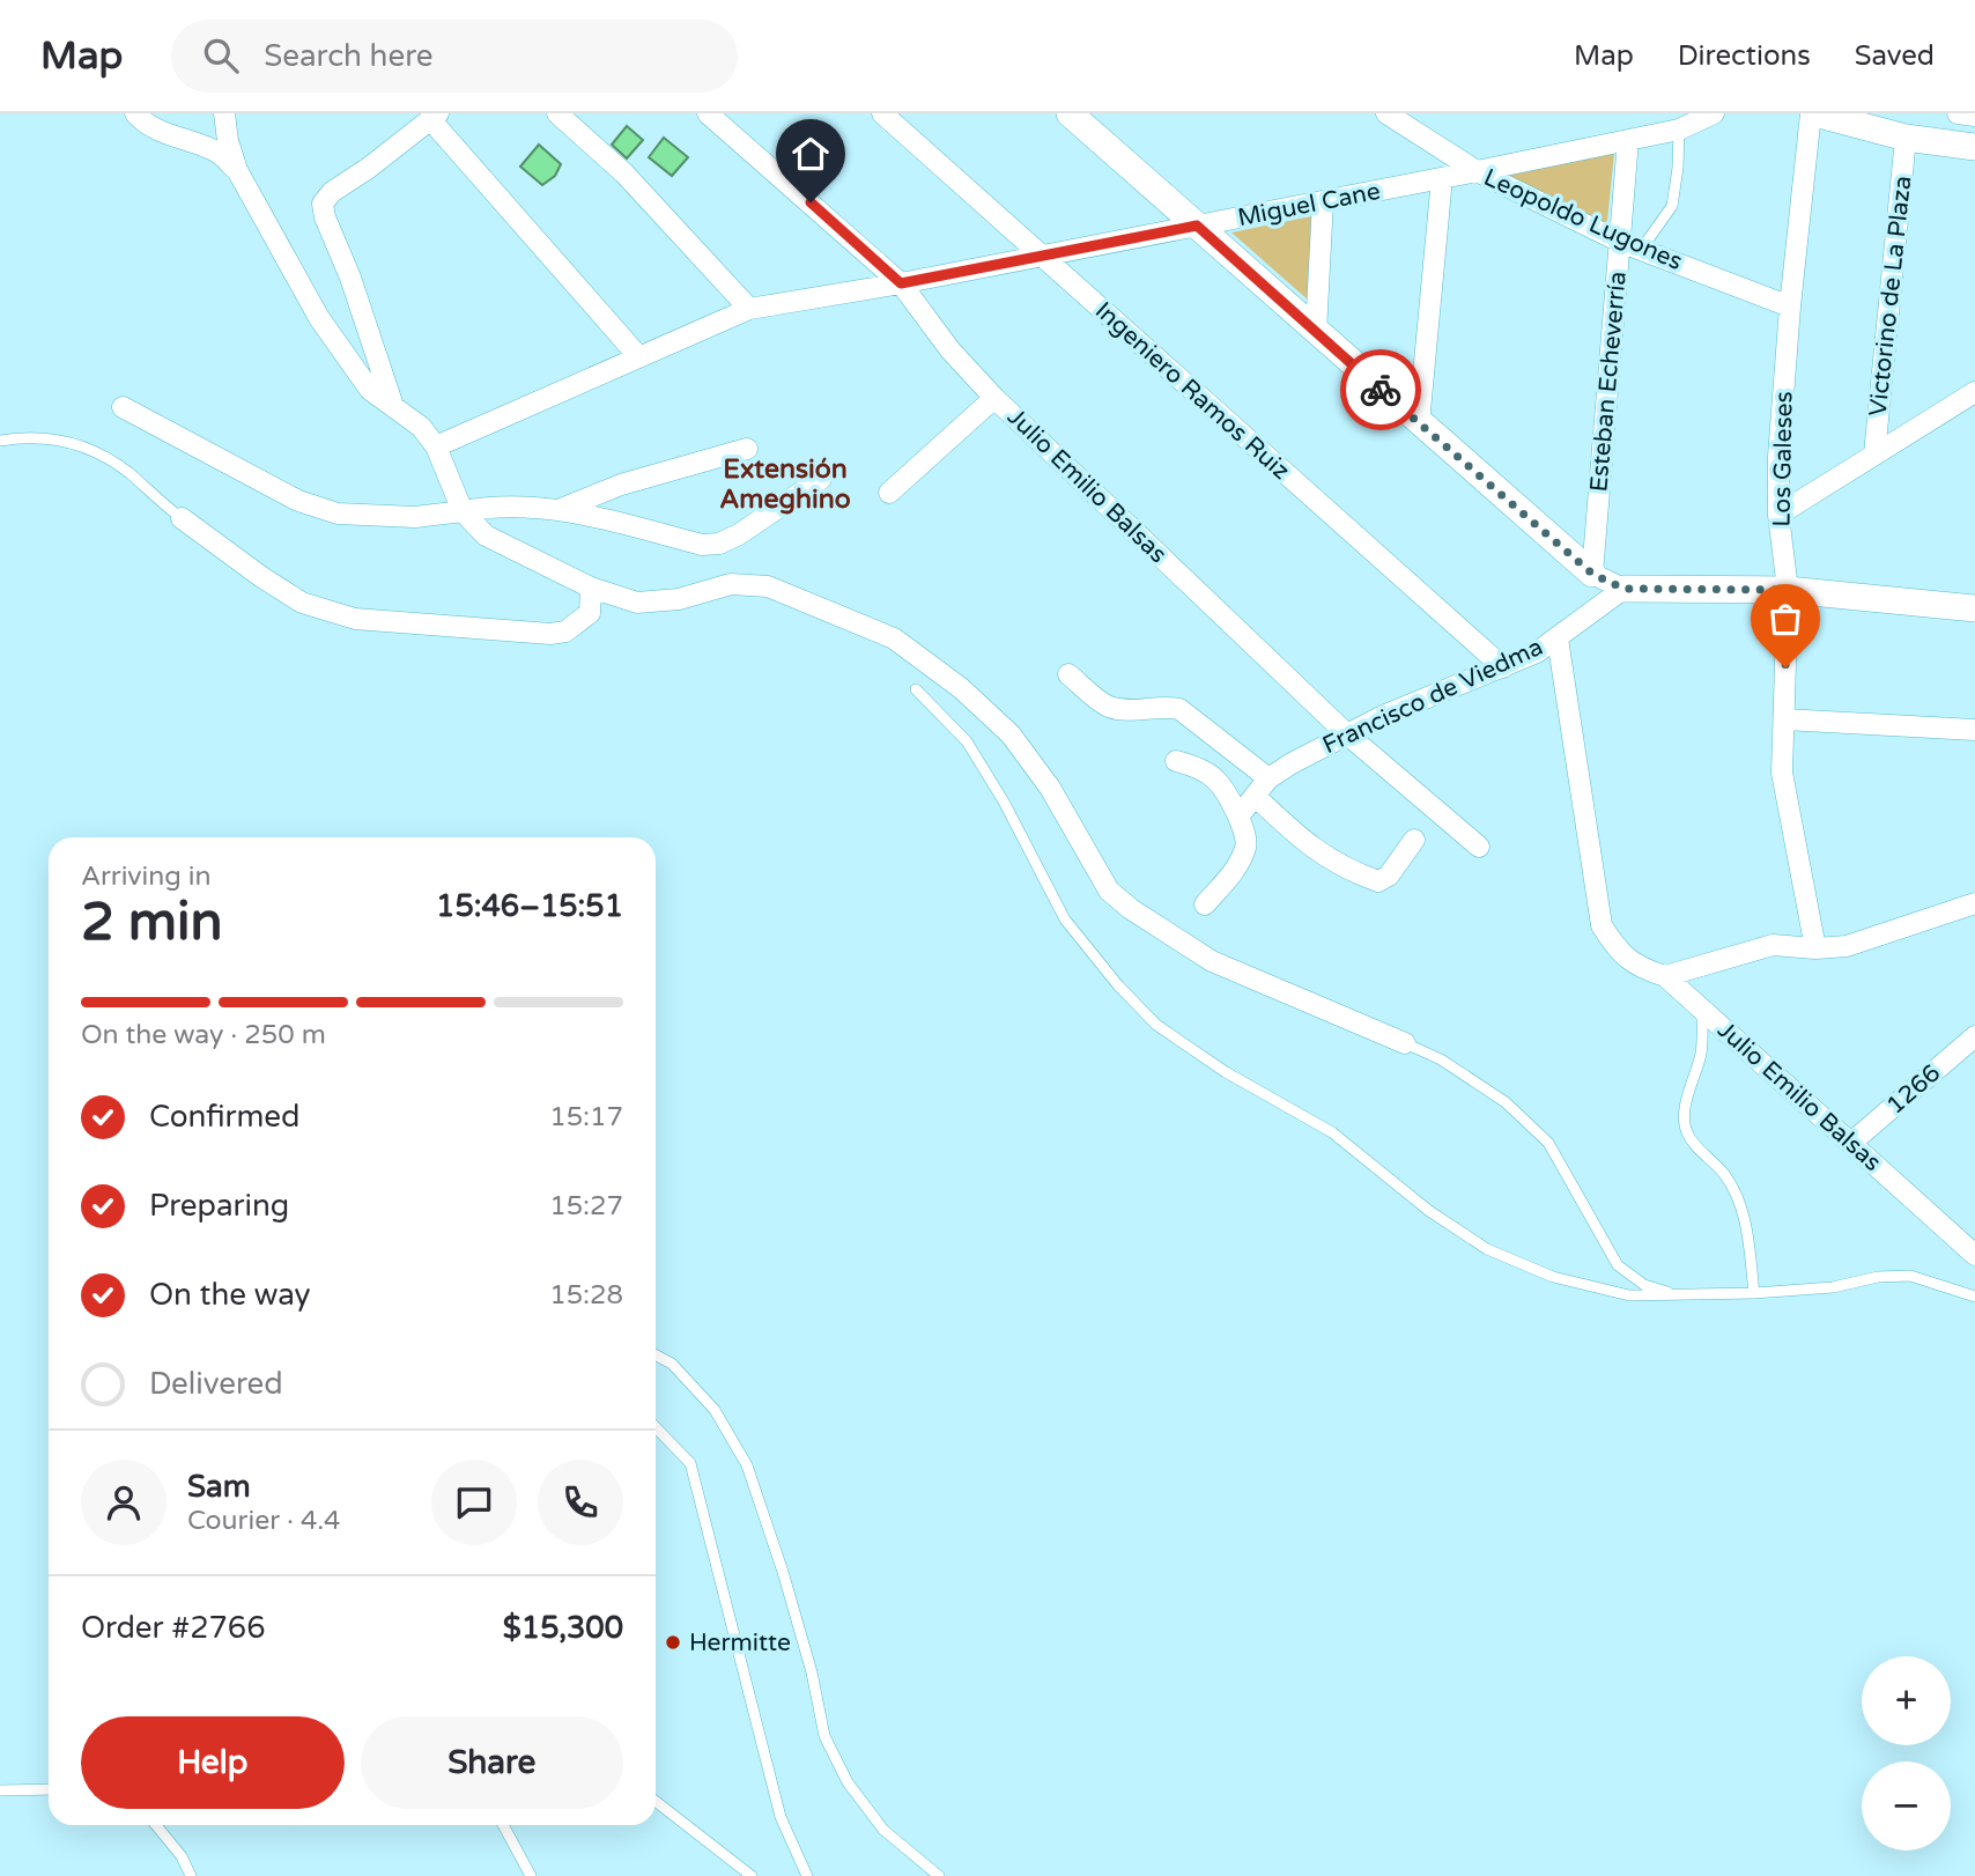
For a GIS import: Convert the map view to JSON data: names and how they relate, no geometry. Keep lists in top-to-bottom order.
{
  "streets": {
    "street": [
      "Miguel Cane",
      "Leopoldo Lugones",
      "Victorino de La Plaza",
      "Esteban Echeverría",
      "Ingeniero Ramos Ruiz",
      "Los Galeses",
      "Julio Emilio Balsas",
      "Francisco de Viedma",
      "1266"
    ]
  },
  "crossings": [
    ["Miguel Cane", "Leopoldo Lugones"],
    ["Miguel Cane", "Esteban Echeverría"],
    ["Miguel Cane", "Ingeniero Ramos Ruiz"],
    ["Miguel Cane", "Julio Emilio Balsas"],
    ["Leopoldo Lugones", "Esteban Echeverría"],
    ["Leopoldo Lugones", "Los Galeses"],
    ["Ingeniero Ramos Ruiz", "Francisco de Viedma"],
    ["Julio Emilio Balsas", "Francisco de Viedma"],
    ["Julio Emilio Balsas", "1266"]
  ],
  "districts": ["Extensión Ameghino"],
  "places": ["Hermitte"],
  "page": {
    "header": "Map",
    "search": "Search here",
    "nav": ["Map", "Directions", "Saved"],
    "heading": ["2 min", "Arriving in", "15:46–15:51"],
    "panel": [
      "Sam",
      "Courier · 4.4",
      "Order #2766",
      "$15,300"
    ],
    "bar": "On the way · 250 m",
    "list": [
      ["Confirmed", "15:17"],
      ["Preparing", "15:27"],
      ["On the way", "15:28"],
      "Delivered"
    ],
    "map_buttons": ["+", "−"],
    "buttons": ["Help", "Share"]
  }
}
